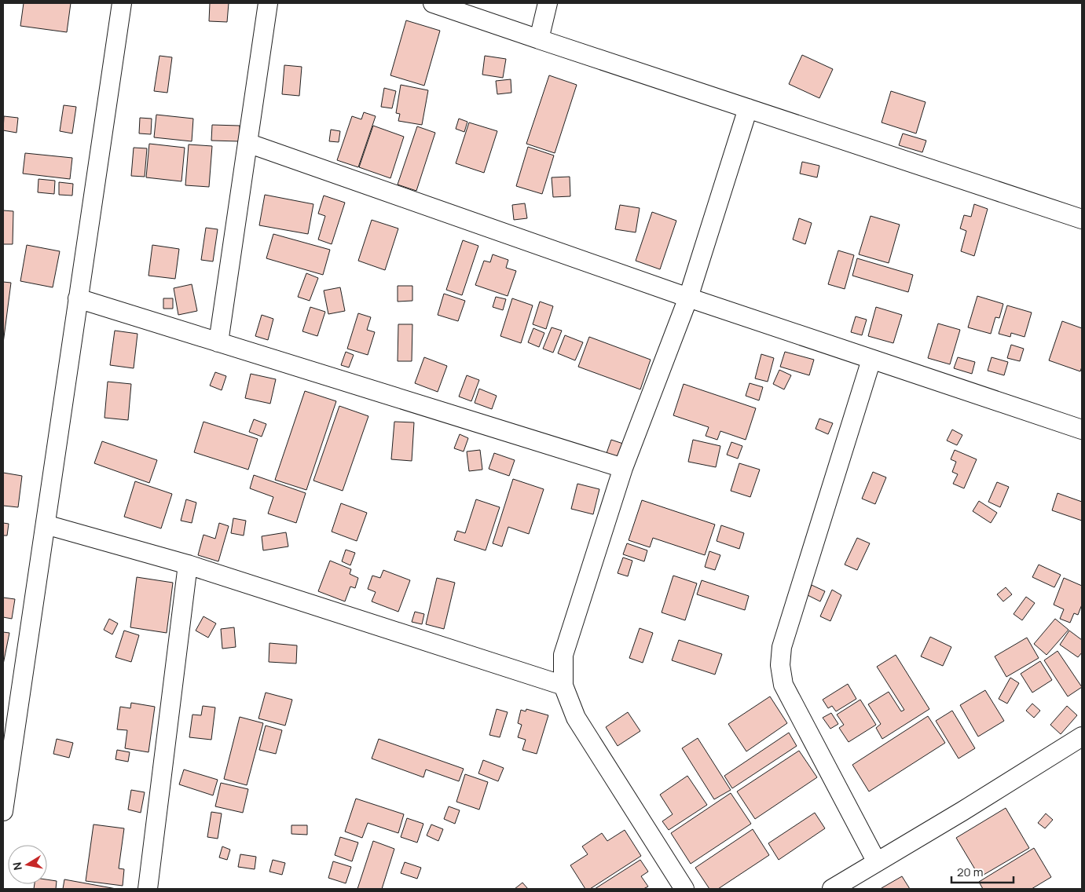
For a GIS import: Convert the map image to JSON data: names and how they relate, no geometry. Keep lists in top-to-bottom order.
{
  "scale_bar": "20 m",
  "north": "left"
}
